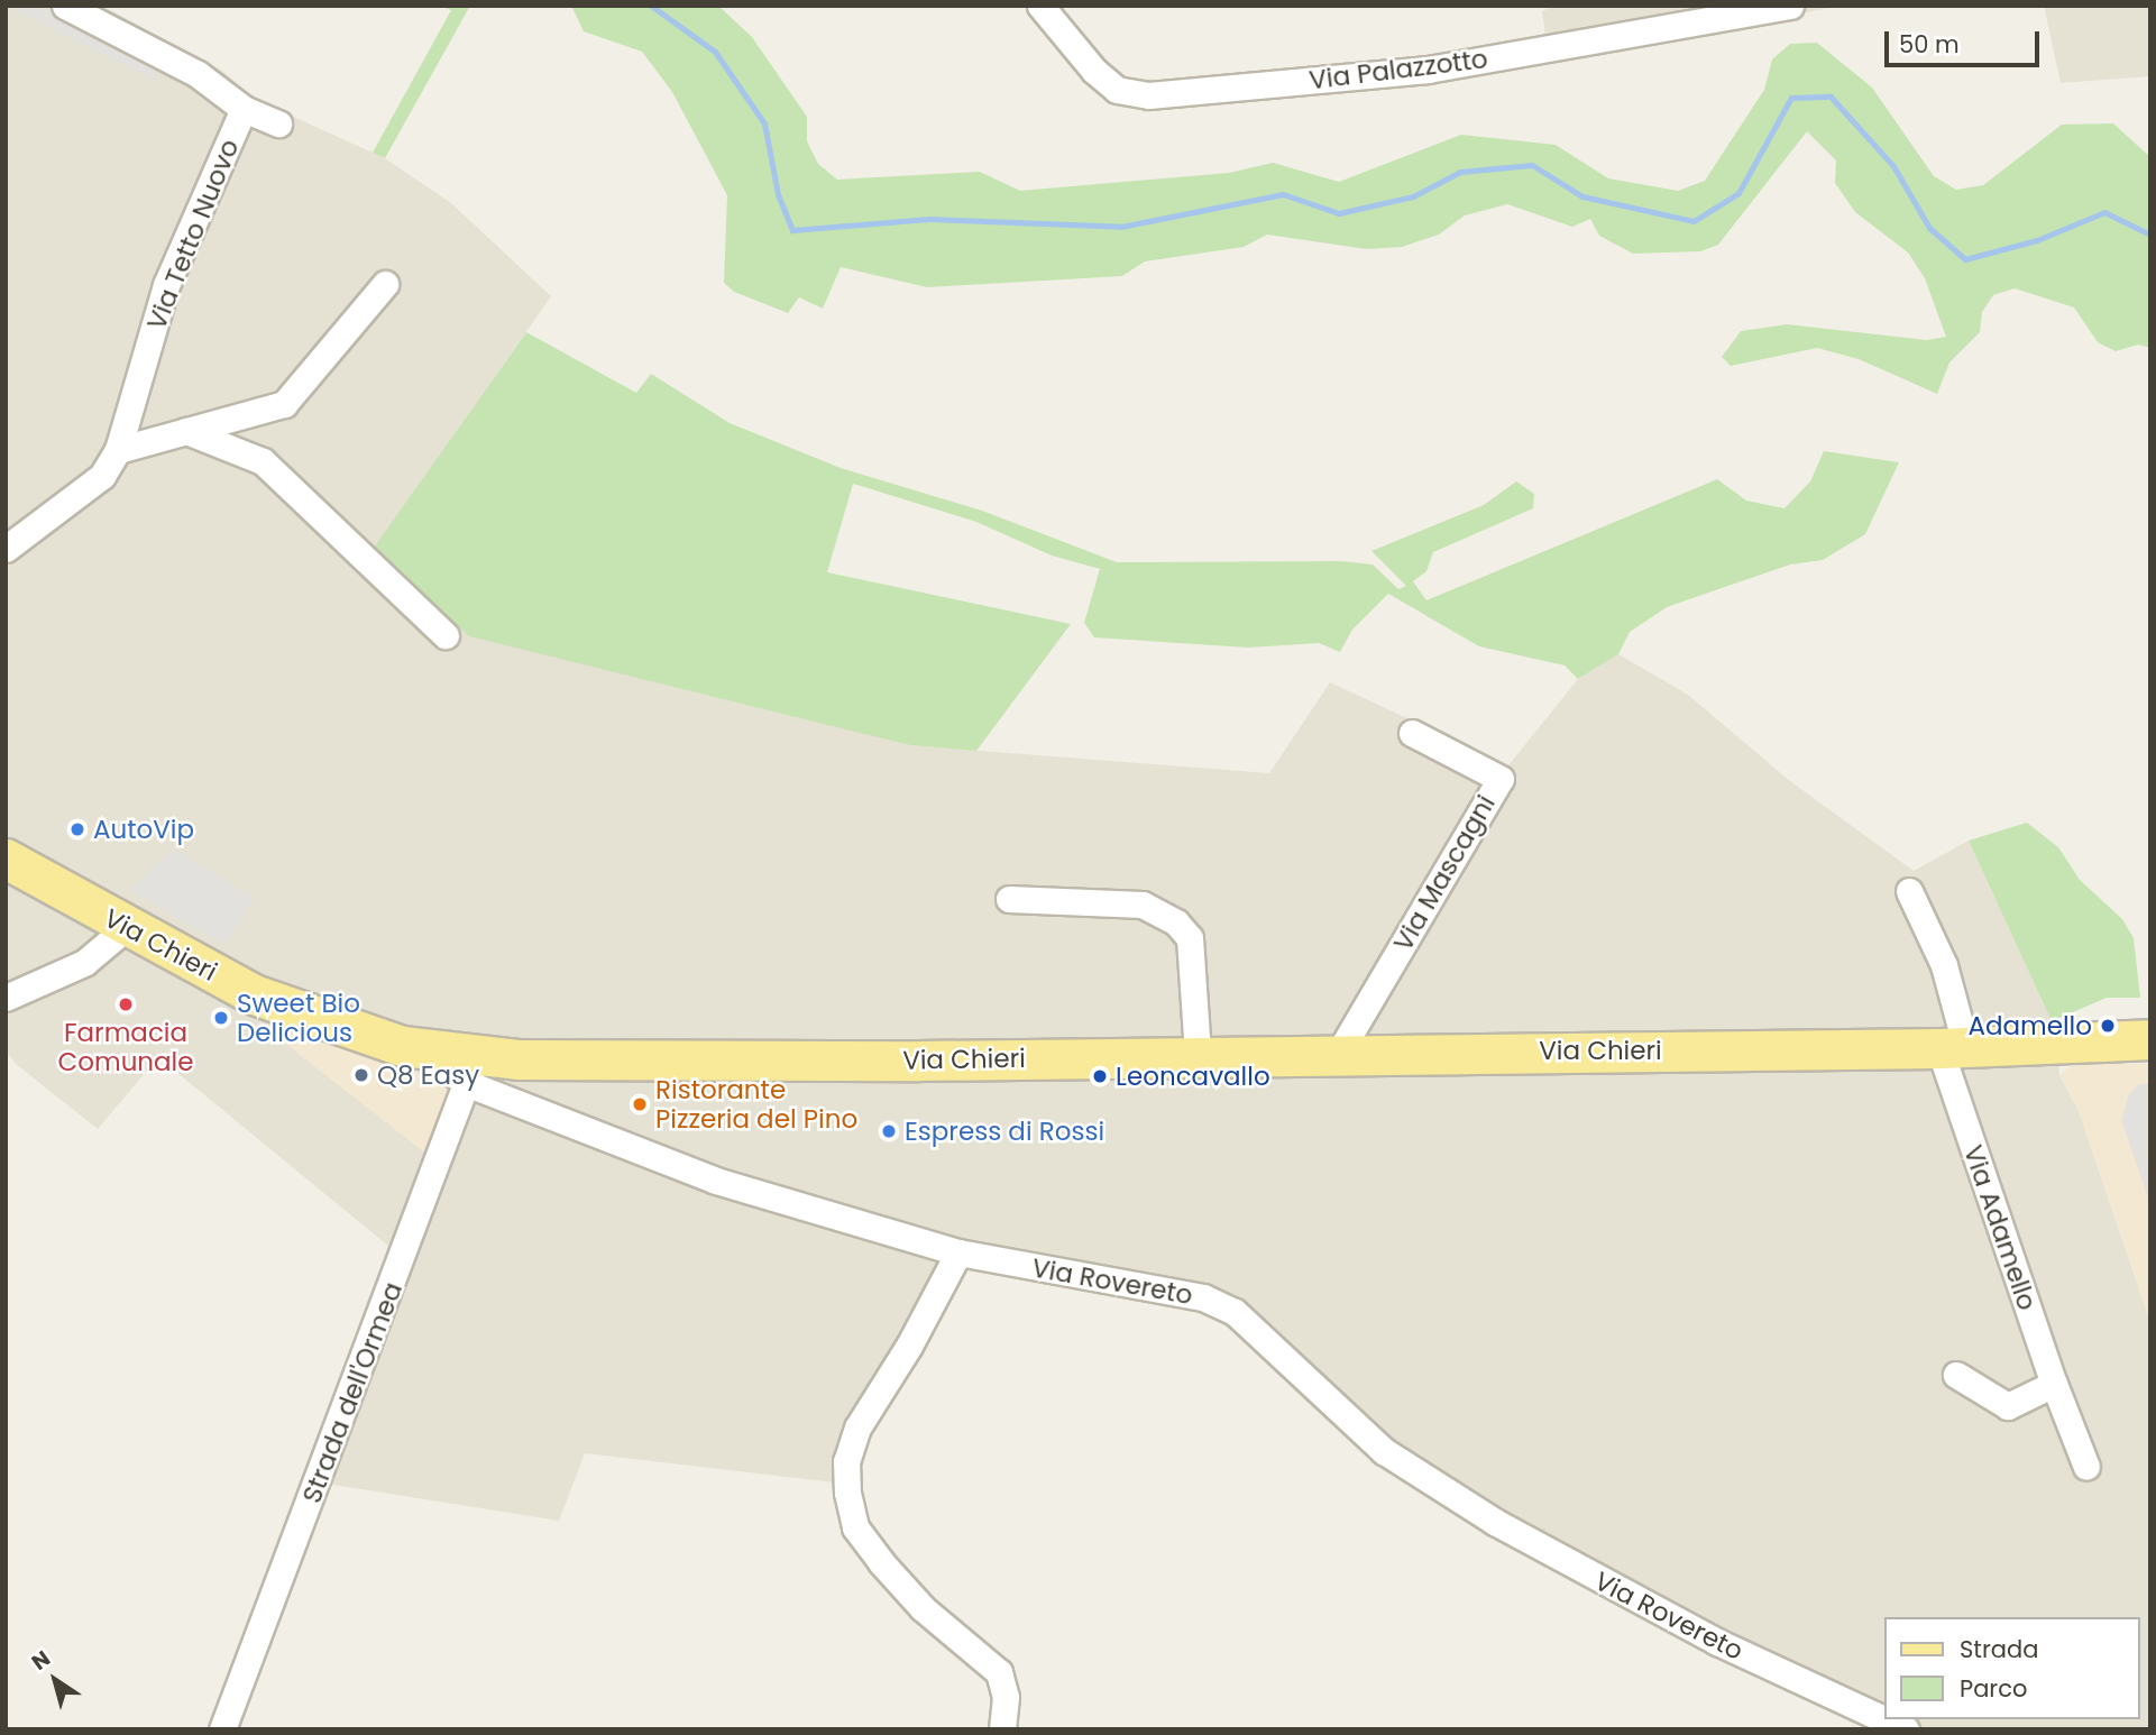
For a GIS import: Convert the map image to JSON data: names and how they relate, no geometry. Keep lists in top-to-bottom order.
{
  "streets": {
    "main road": ["Via Chieri"],
    "street": [
      "Via Palazzotto",
      "Via Tetto Nuovo",
      "Via Mascagni",
      "Via Adamello",
      "Via Rovereto",
      "Strada dell'Ormea"
    ]
  },
  "crossings": [
    ["Via Mascagni", "Via Chieri"],
    ["Via Chieri", "Via Adamello"],
    ["Via Chieri", "Via Rovereto"],
    ["Via Chieri", "Strada dell'Ormea"],
    ["Via Rovereto", "Strada dell'Ormea"]
  ],
  "places": [
    "AutoVip",
    "Farmacia Comunale",
    "Sweet Bio Delicious",
    "Adamello",
    "Q8 Easy",
    "Leoncavallo",
    "Ristorante Pizzeria del Pino",
    "Espress di Rossi"
  ],
  "legend": ["Strada", "Parco"],
  "scale_bar": "50 m",
  "north": "top left"
}
